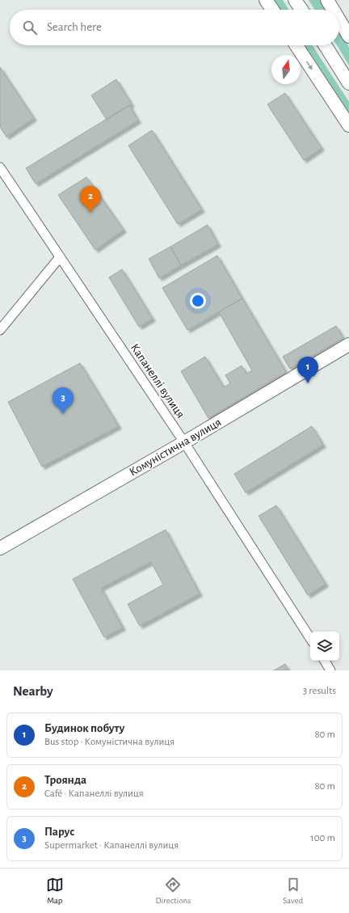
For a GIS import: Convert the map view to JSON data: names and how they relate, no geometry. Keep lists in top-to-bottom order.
{
  "streets": {
    "main road": ["Комуністична вулиця"],
    "street": ["Капанеллі вулиця"]
  },
  "crossings": [
    ["Капанеллі вулиця", "Комуністична вулиця"]
  ],
  "north": "top",
  "page": {
    "search": "Search here",
    "pins": ["2", "1", "3"],
    "heading": ["Nearby", "3 results"],
    "list": [
      {
        "mark": "1",
        "name": "Будинок побуту",
        "note": "Bus stop · Комуністична вулиця",
        "value": "80 m"
      },
      {
        "mark": "2",
        "name": "Троянда",
        "note": "Café · Капанеллі вулиця",
        "value": "80 m"
      },
      {
        "mark": "3",
        "name": "Парус",
        "note": "Supermarket · Капанеллі вулиця",
        "value": "100 m"
      }
    ],
    "nav": ["Map", "Directions", "Saved"]
  }
}
